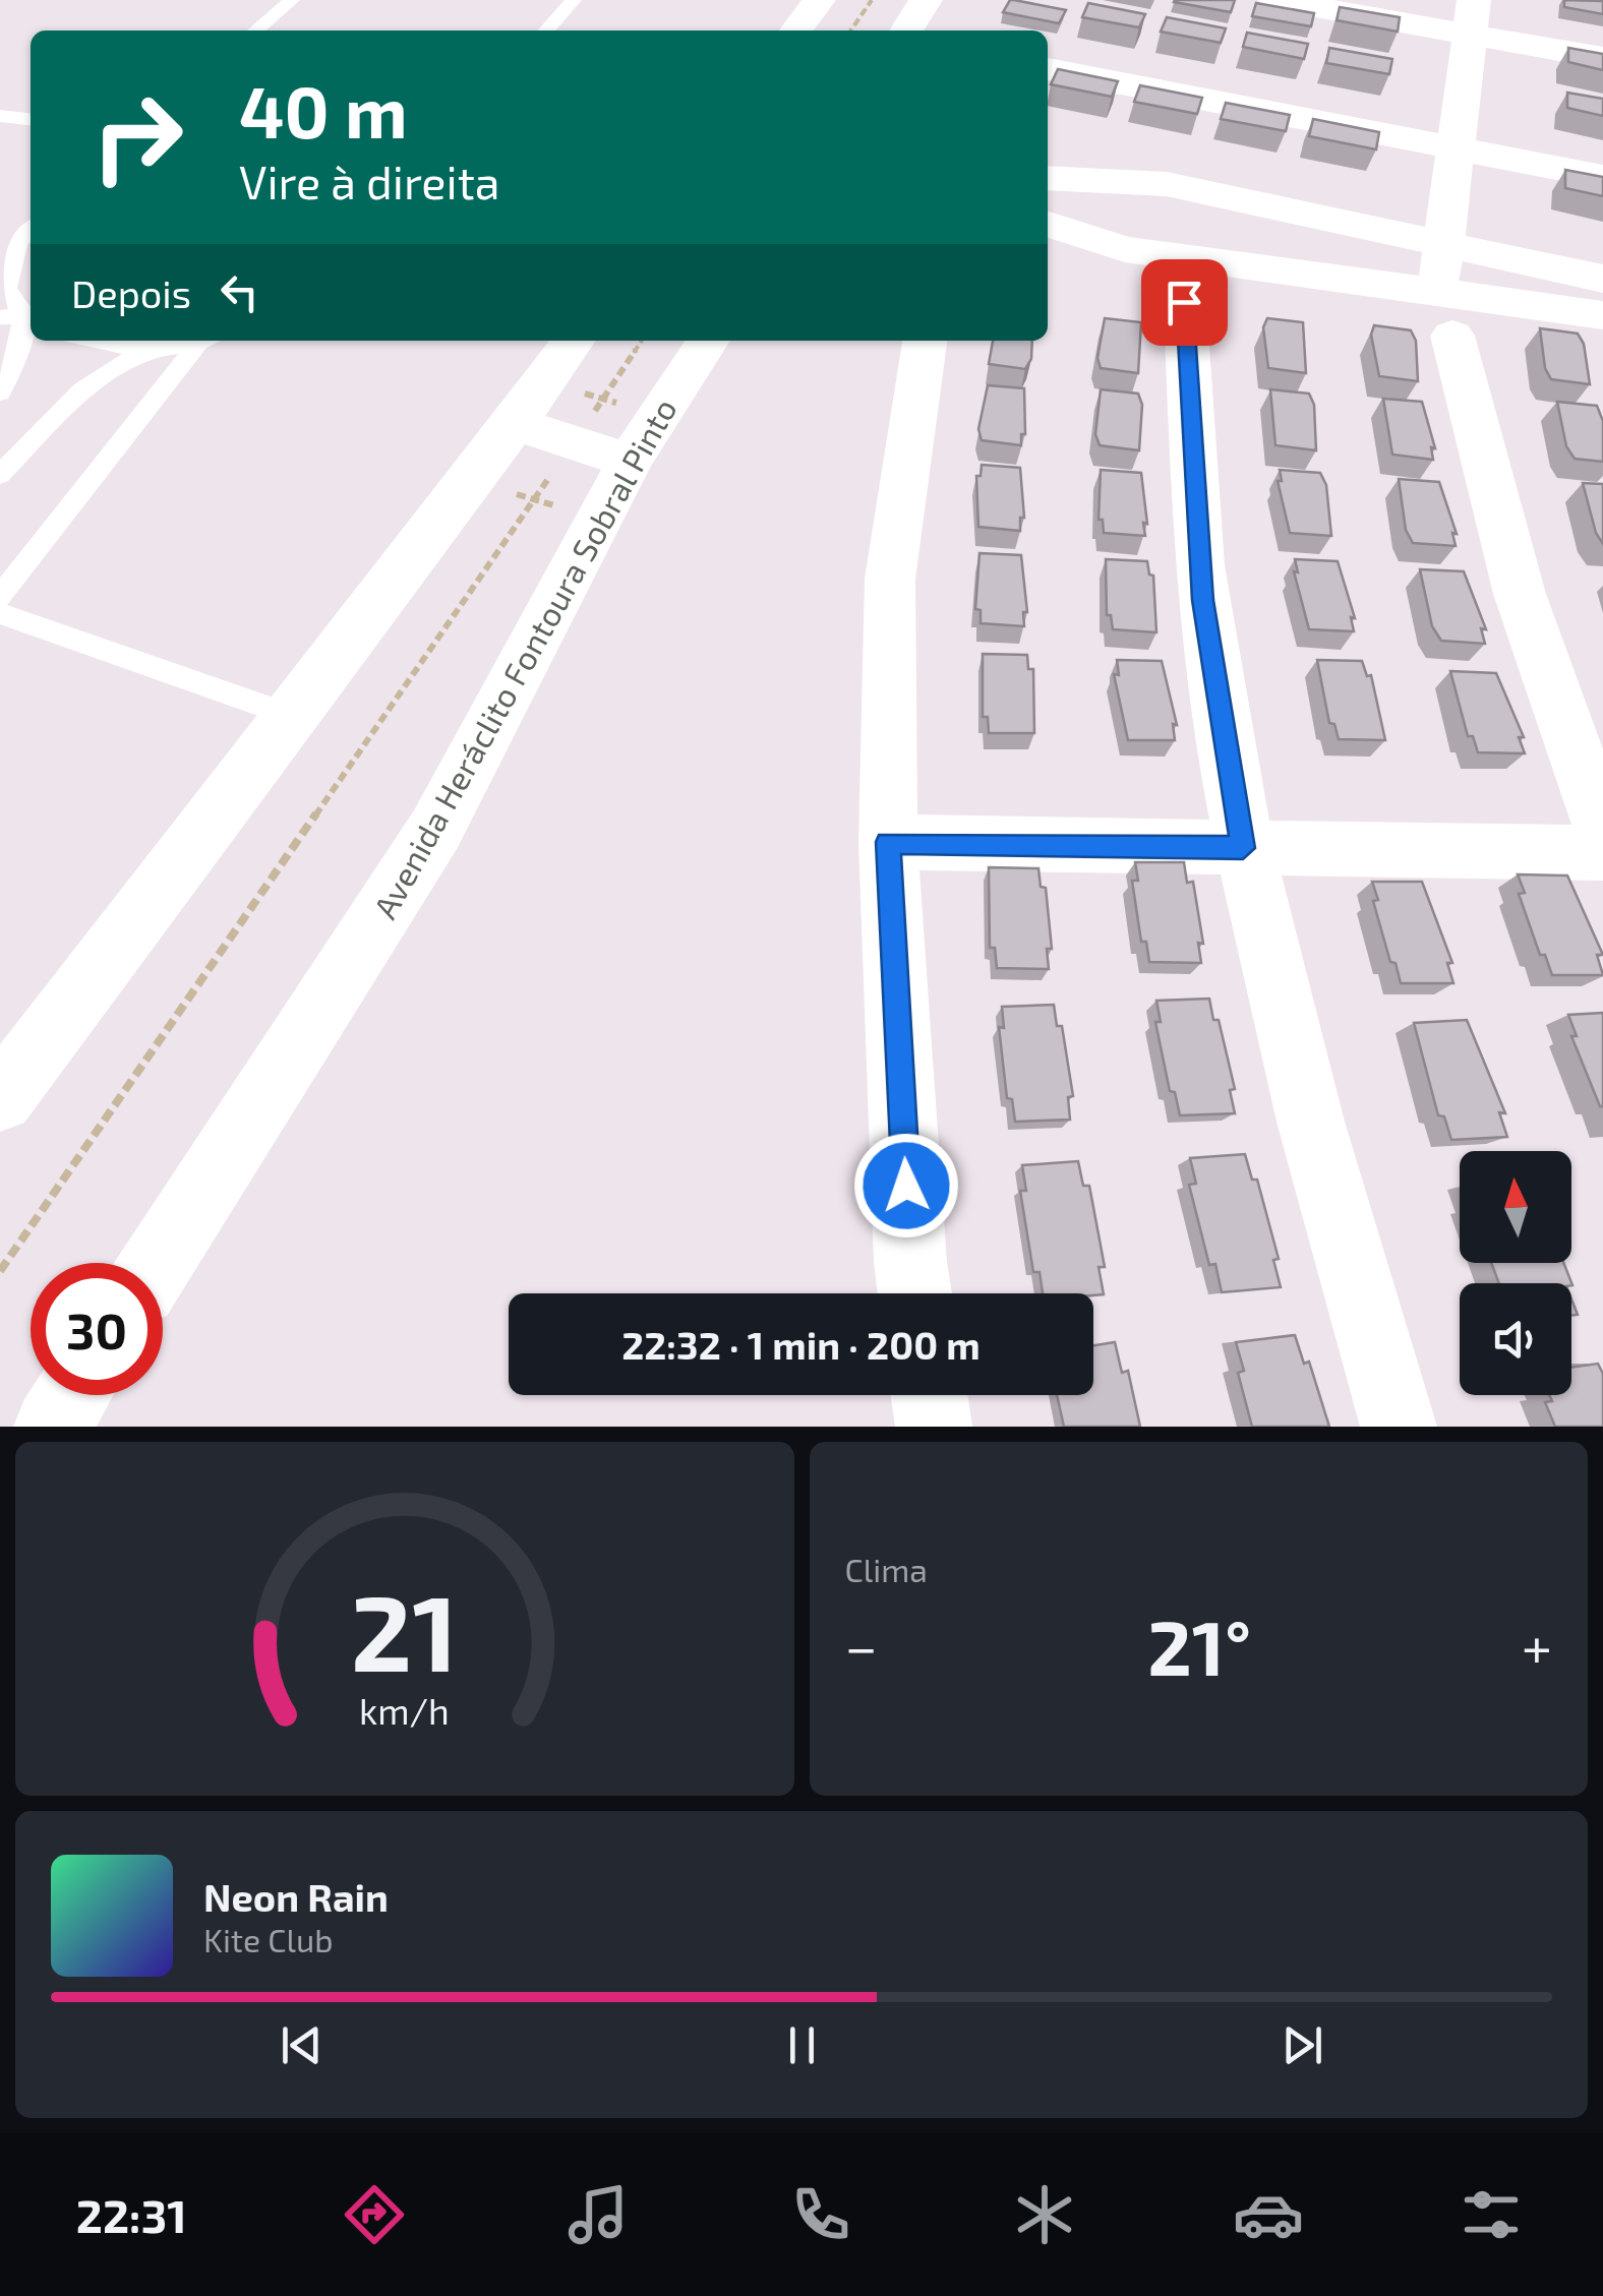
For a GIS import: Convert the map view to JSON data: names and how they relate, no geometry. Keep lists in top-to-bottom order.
{
  "streets": {
    "street": ["Avenida Heráclito Fontoura Sobral Pinto"]
  },
  "north": "top",
  "page": {
    "turn": ["40 m", "Vire à direita"],
    "then": "Depois",
    "limit": "30",
    "trip": "22:32 · 1 min · 200 m",
    "tile": "Clima",
    "heat": ["−", "21°", "+"],
    "song": ["Neon Rain", "Kite Club"],
    "tabs": "22:31",
    "gauge": ["21", "km/h"]
  }
}
